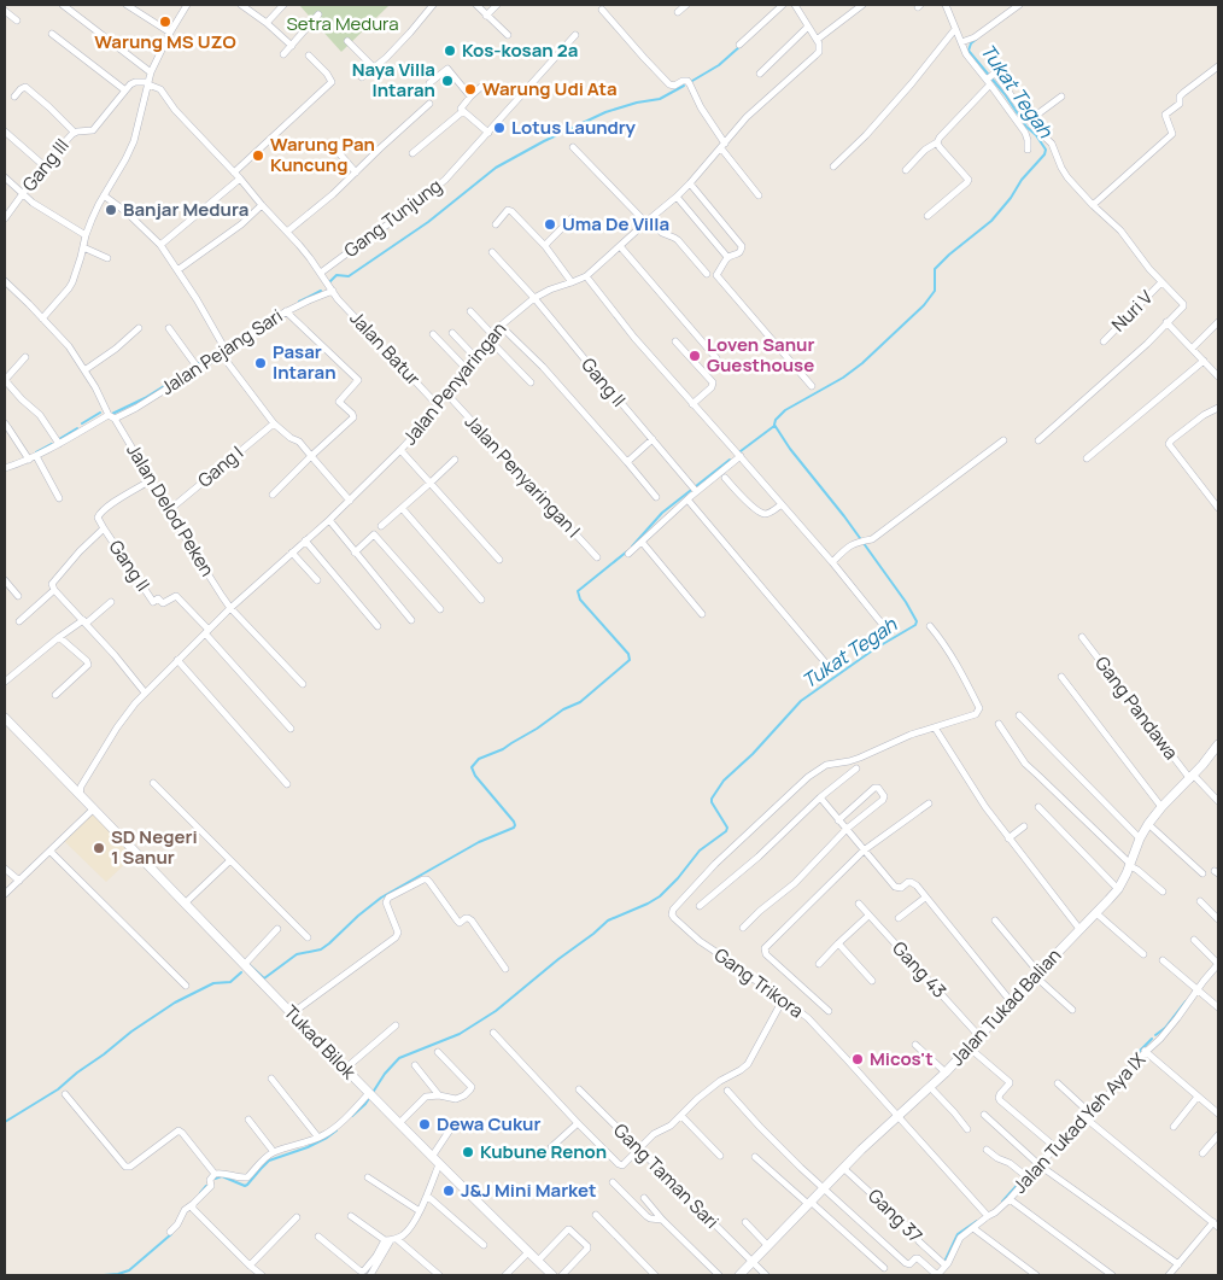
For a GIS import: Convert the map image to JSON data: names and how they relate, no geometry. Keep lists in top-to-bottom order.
{
  "streets": {
    "street": [
      "Gang III",
      "Gang Tunjung",
      "Nuri V",
      "Jalan Batur",
      "Jalan Pejang Sari",
      "Gang II",
      "Jalan Penyaringan",
      "Gang I",
      "Jalan Penyaringan I",
      "Jalan Delod Peken",
      "Gang Pandawa",
      "Gang 43",
      "Gang Trikora",
      "Jalan Tukad Balian",
      "Tukad Bilok",
      "Jalan Tukad Yeh Aya IX",
      "Gang Taman Sari",
      "Gang 37"
    ]
  },
  "crossings": [
    ["Gang Tunjung", "Jalan Batur"],
    ["Jalan Batur", "Jalan Pejang Sari"],
    ["Jalan Batur", "Jalan Penyaringan"],
    ["Jalan Pejang Sari", "Jalan Delod Peken"],
    ["Gang II", "Jalan Penyaringan"],
    ["Jalan Penyaringan", "Jalan Penyaringan I"],
    ["Jalan Penyaringan", "Jalan Delod Peken"],
    ["Jalan Penyaringan", "Tukad Bilok"],
    ["Gang I", "Jalan Delod Peken"],
    ["Gang Pandawa", "Jalan Tukad Balian"],
    ["Gang 43", "Jalan Tukad Balian"],
    ["Gang Trikora", "Jalan Tukad Balian"],
    ["Gang Trikora", "Jalan Tukad Yeh Aya IX"],
    ["Jalan Tukad Balian", "Gang Taman Sari"],
    ["Jalan Tukad Balian", "Gang 37"],
    ["Jalan Tukad Yeh Aya IX", "Gang 37"]
  ],
  "water": ["Tukat Tegah"],
  "parks": ["Setra Medura"],
  "places": [
    "Warung MS UZO",
    "Kos-kosan 2a",
    "Naya Villa Intaran",
    "Warung Udi Ata",
    "Lotus Laundry",
    "Warung Pan Kuncung",
    "Banjar Medura",
    "Uma De Villa",
    "Loven Sanur Guesthouse",
    "Pasar Intaran",
    "SD Negeri 1 Sanur",
    "Micos't",
    "Dewa Cukur",
    "Kubune Renon",
    "J&J Mini Market"
  ]
}
